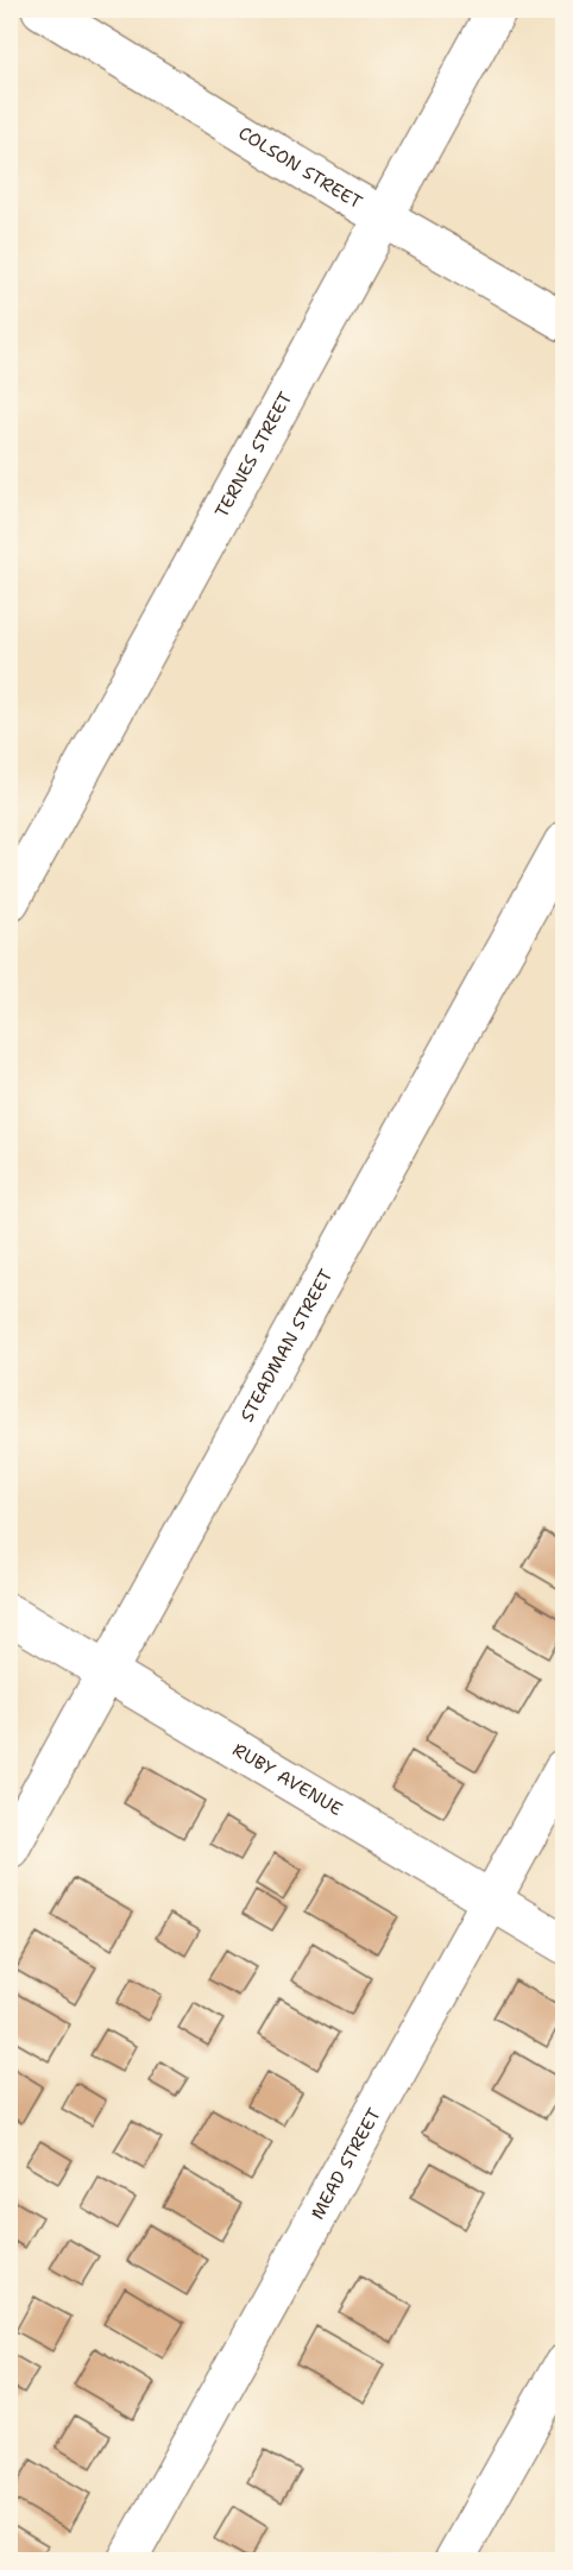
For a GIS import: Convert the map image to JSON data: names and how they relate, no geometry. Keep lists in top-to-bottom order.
{
  "streets": {
    "street": [
      "COLSON STREET",
      "TERNES STREET",
      "STEADMAN STREET",
      "RUBY AVENUE",
      "MEAD STREET"
    ]
  },
  "crossings": [
    ["COLSON STREET", "TERNES STREET"],
    ["STEADMAN STREET", "RUBY AVENUE"],
    ["RUBY AVENUE", "MEAD STREET"]
  ]
}
